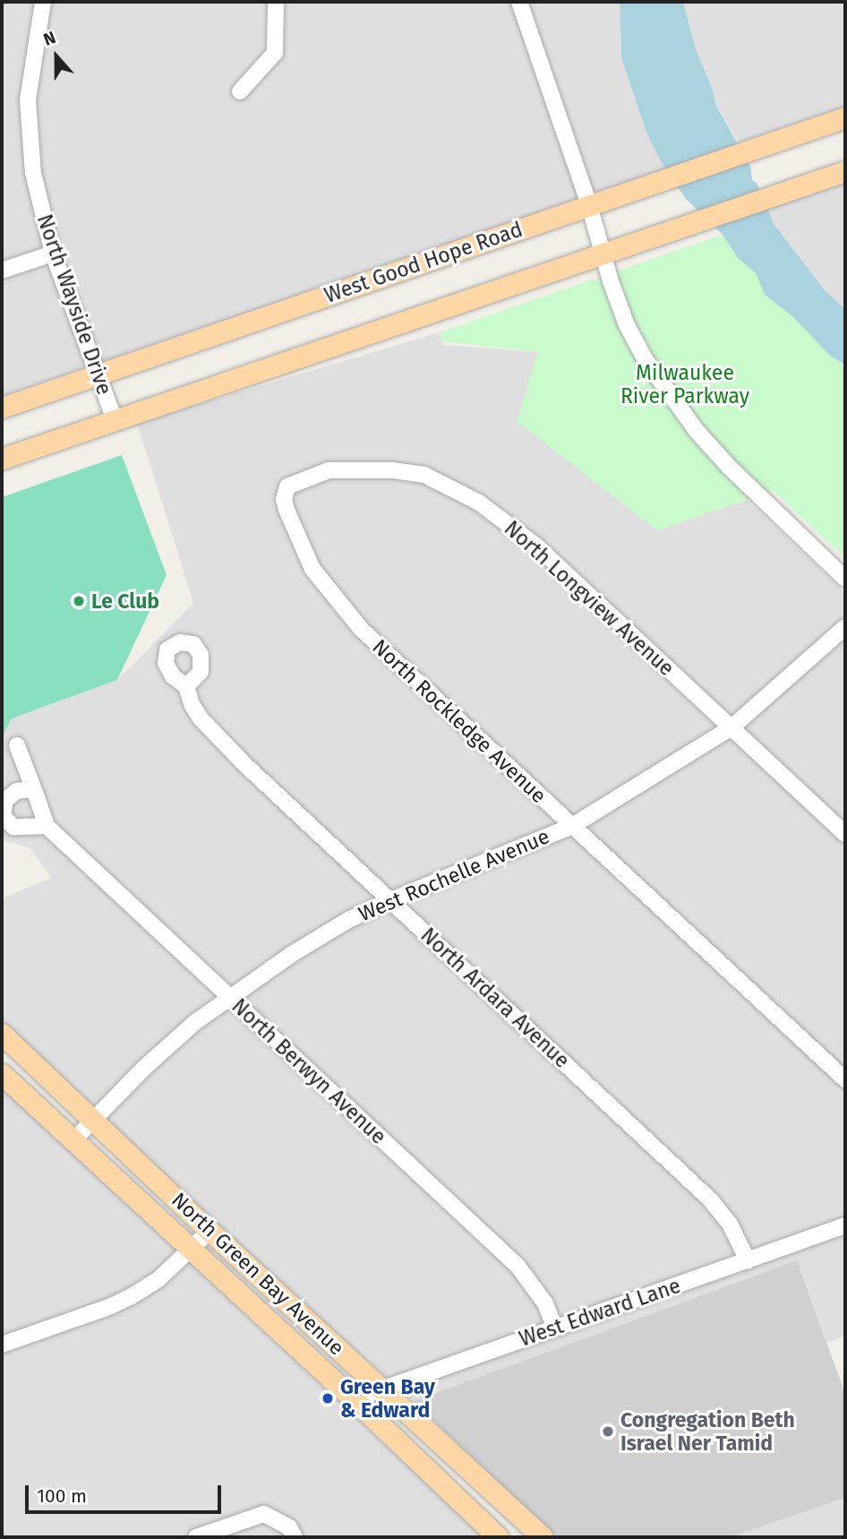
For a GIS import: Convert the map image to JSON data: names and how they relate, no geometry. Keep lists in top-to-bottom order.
{
  "streets": {
    "main road": ["West Good Hope Road", "North Green Bay Avenue"],
    "street": [
      "North Wayside Drive",
      "North Longview Avenue",
      "North Rockledge Avenue",
      "West Rochelle Avenue",
      "North Ardara Avenue",
      "North Berwyn Avenue",
      "West Edward Lane"
    ]
  },
  "crossings": [
    ["West Good Hope Road", "North Wayside Drive"],
    ["North Longview Avenue", "North Rockledge Avenue"],
    ["North Longview Avenue", "West Rochelle Avenue"],
    ["North Rockledge Avenue", "West Rochelle Avenue"],
    ["West Rochelle Avenue", "North Ardara Avenue"],
    ["West Rochelle Avenue", "North Berwyn Avenue"],
    ["West Rochelle Avenue", "North Green Bay Avenue"],
    ["North Ardara Avenue", "West Edward Lane"],
    ["North Berwyn Avenue", "West Edward Lane"],
    ["North Green Bay Avenue", "West Edward Lane"]
  ],
  "parks": ["Milwaukee River Parkway"],
  "places": ["Le Club", "Green Bay & Edward", "Congregation Beth Israel Ner Tamid"],
  "scale_bar": "100 m",
  "north": "top"
}
